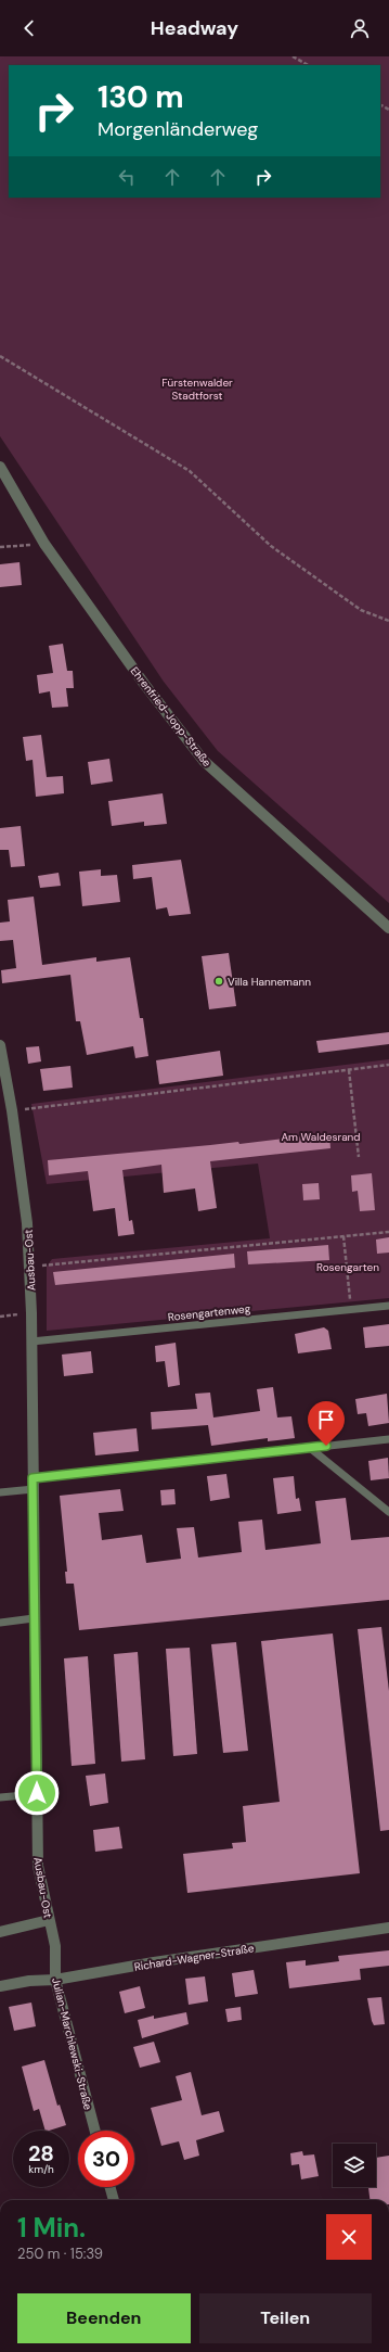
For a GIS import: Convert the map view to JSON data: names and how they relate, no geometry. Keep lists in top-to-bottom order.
{
  "streets": {
    "street": [
      "Ehrenfried-Jopp-Straße",
      "Ausbau-Ost",
      "Richard-Wagner-Straße",
      "Julian-Marchlewski-Straße"
    ],
    "lane": ["Rosengartenweg"]
  },
  "crossings": [
    ["Ausbau-Ost", "Rosengartenweg"],
    ["Ausbau-Ost", "Julian-Marchlewski-Straße"],
    ["Richard-Wagner-Straße", "Julian-Marchlewski-Straße"]
  ],
  "parks": ["Fürstenwalder Stadtforst", "Am Waldesrand", "Rosengarten"],
  "places": ["Villa Hannemann"],
  "page": {
    "header": "Headway",
    "turn": ["130 m", "Morgenländerweg"],
    "speed": "28 km/h",
    "limit": "30",
    "heading": ["1 Min.", "250 m · 15:39"],
    "buttons": ["Beenden", "Teilen"]
  }
}
